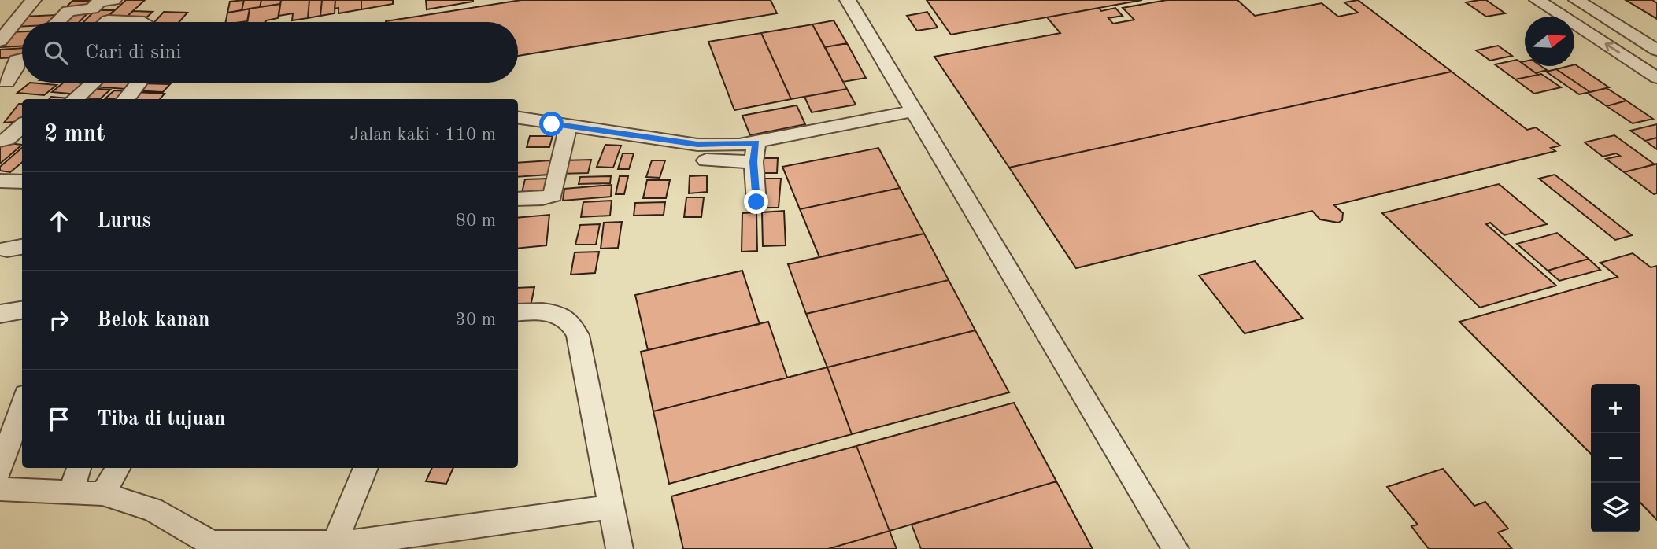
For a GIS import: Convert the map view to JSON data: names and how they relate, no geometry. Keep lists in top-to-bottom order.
{
  "north": "right",
  "page": {
    "search": "Cari di sini",
    "heading": ["2 mnt", "Jalan kaki · 110 m"],
    "list": [
      ["Lurus", "80 m"],
      ["Belok kanan", "30 m"],
      "Tiba di tujuan"
    ],
    "map_buttons": ["+", "−"]
  }
}
